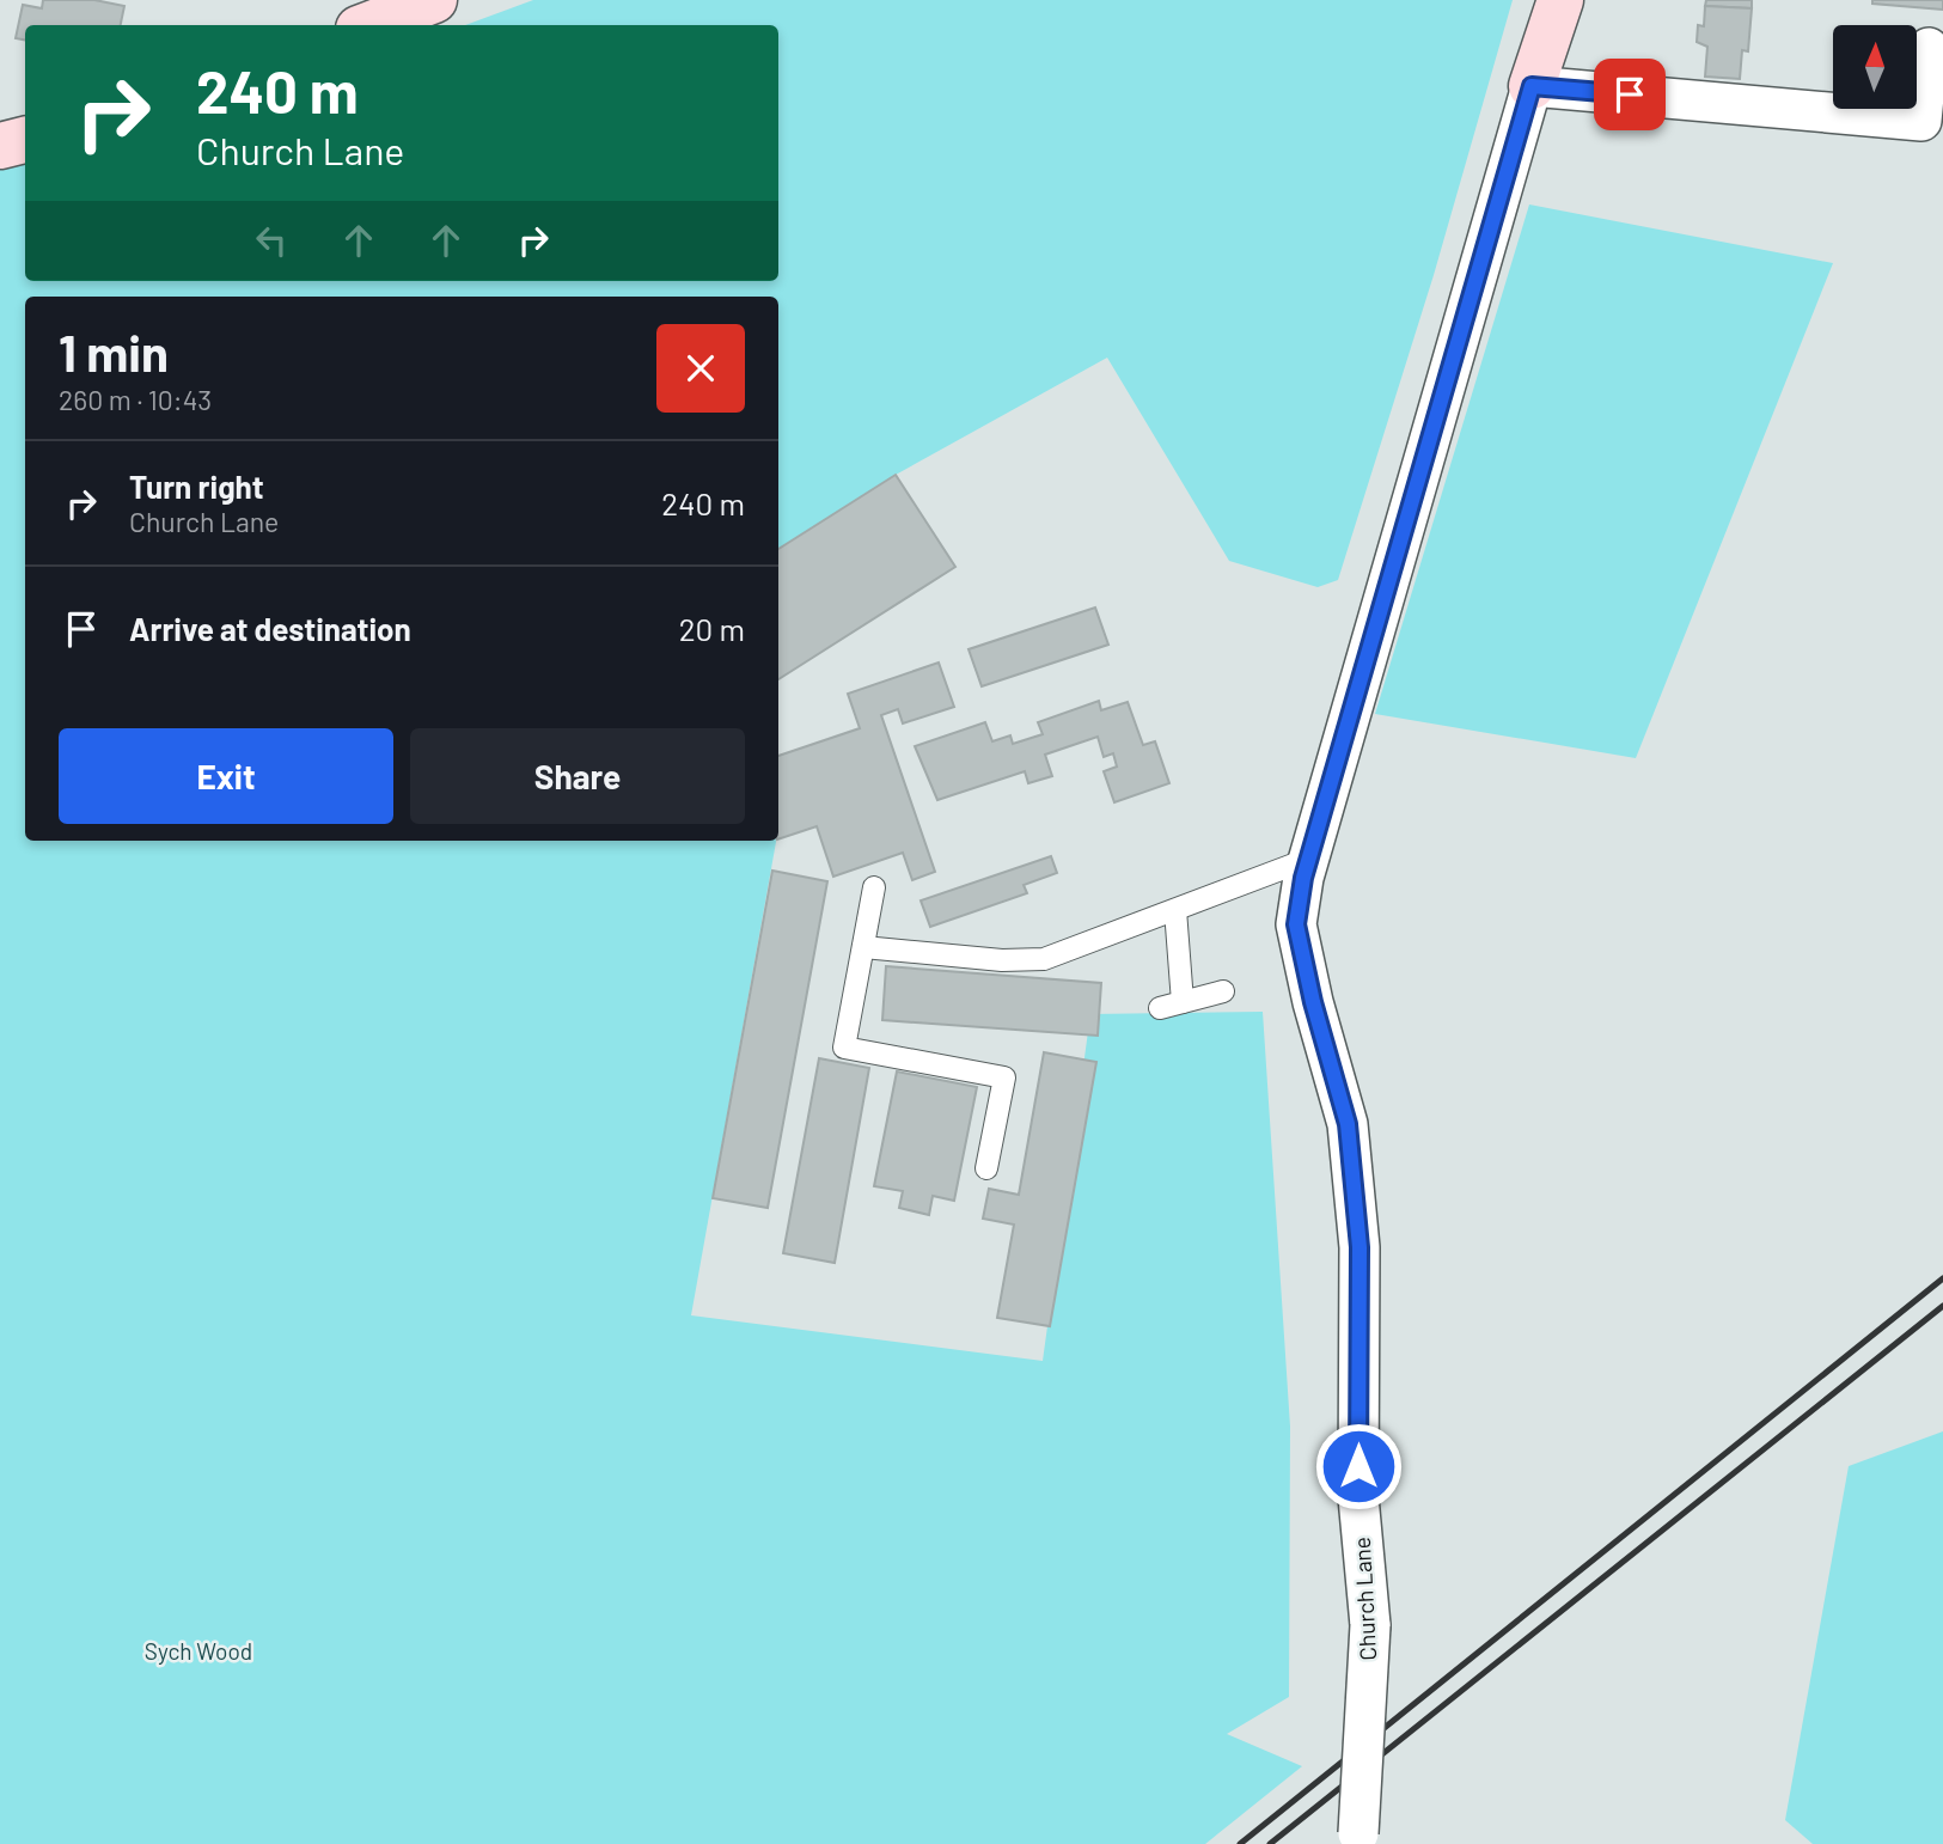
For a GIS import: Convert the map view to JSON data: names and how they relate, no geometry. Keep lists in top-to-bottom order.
{
  "streets": {
    "street": ["Church Lane"]
  },
  "parks": ["Sych Wood"],
  "north": "top",
  "page": {
    "turn": ["240 m", "Church Lane"],
    "heading": ["1 min", "260 m · 10:43"],
    "list": [
      {
        "name": "Turn right",
        "note": "Church Lane",
        "value": "240 m"
      },
      {
        "name": "Arrive at destination",
        "value": "20 m"
      }
    ],
    "buttons": ["Exit", "Share"]
  }
}
